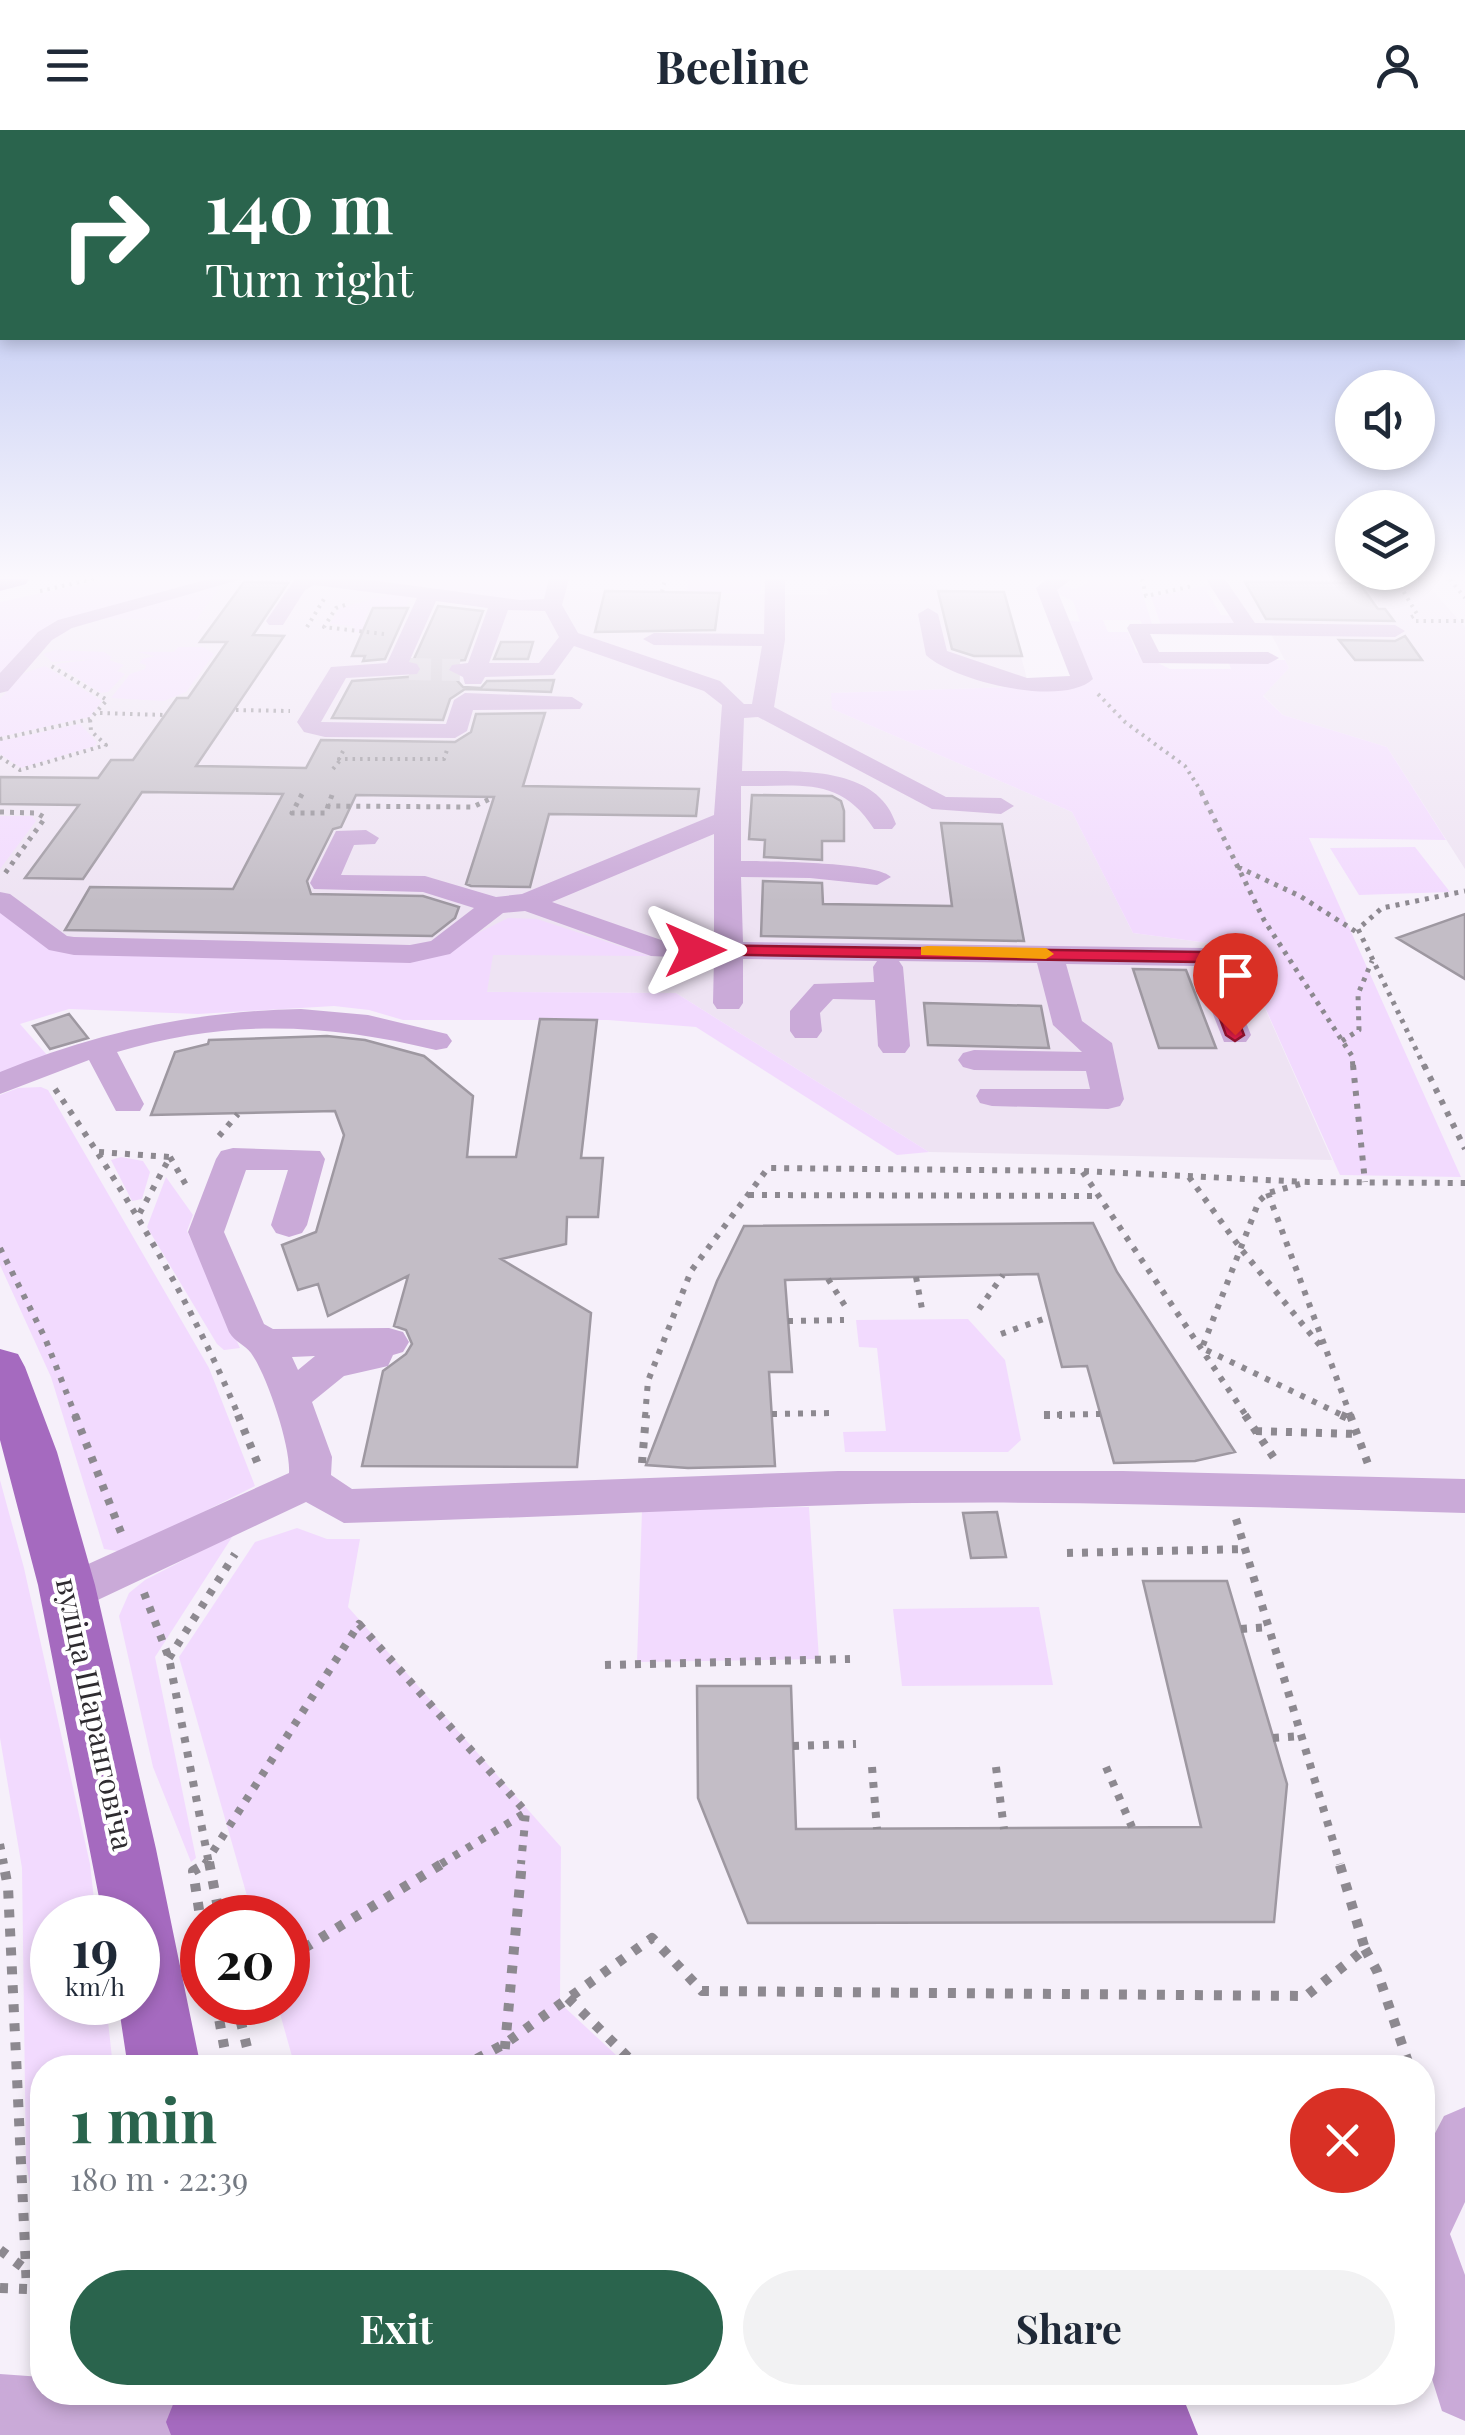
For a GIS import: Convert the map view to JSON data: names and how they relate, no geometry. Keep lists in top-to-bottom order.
{
  "streets": {
    "main road": ["вуліца Шаранговіча"]
  },
  "page": {
    "header": "Beeline",
    "turn": ["140 m", "Turn right"],
    "speed": "19 km/h",
    "limit": "20",
    "heading": ["1 min", "180 m · 22:39"],
    "buttons": ["Exit", "Share"]
  }
}
